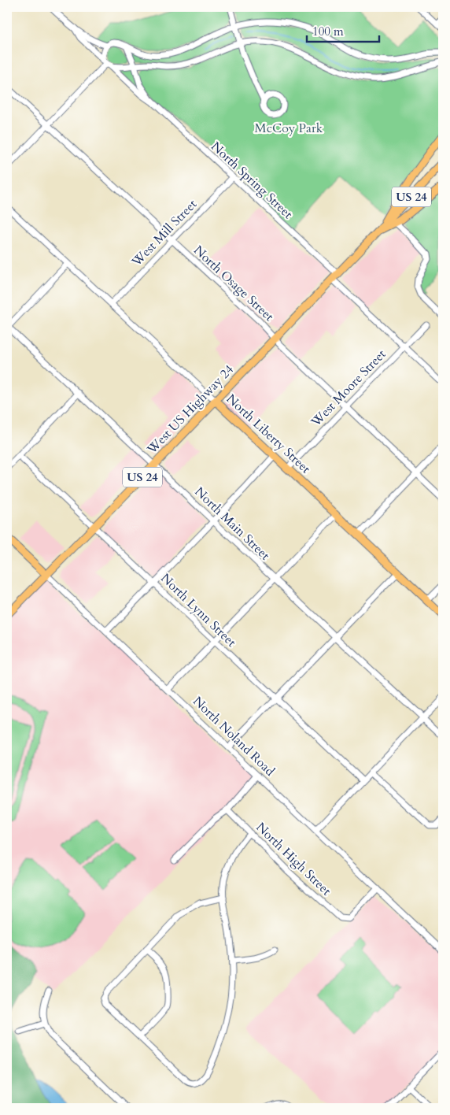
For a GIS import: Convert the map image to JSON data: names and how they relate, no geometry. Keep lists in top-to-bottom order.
{
  "streets": {
    "main road": [
      "US 24",
      "West US Highway 24",
      "North Liberty Street",
      "North Noland Road"
    ],
    "street": [
      "North Spring Street",
      "West Mill Street",
      "North Osage Street",
      "West Moore Street",
      "North Main Street",
      "North Lynn Street",
      "North High Street"
    ]
  },
  "crossings": [
    ["North Spring Street", "US 24"],
    ["North Spring Street", "West Mill Street"],
    ["North Spring Street", "West Moore Street"],
    ["US 24", "North Osage Street"],
    ["US 24", "West US Highway 24"],
    ["West Mill Street", "North Osage Street"],
    ["West Mill Street", "North Liberty Street"],
    ["North Osage Street", "West Moore Street"],
    ["North Osage Street", "West US Highway 24"],
    ["West Moore Street", "North Liberty Street"],
    ["West US Highway 24", "North Liberty Street"],
    ["West US Highway 24", "North Main Street"],
    ["West US Highway 24", "North Lynn Street"],
    ["West US Highway 24", "North Noland Road"],
    ["North Noland Road", "North High Street"]
  ],
  "parks": ["McCoy Park"],
  "scale_bar": "100 m"
}
